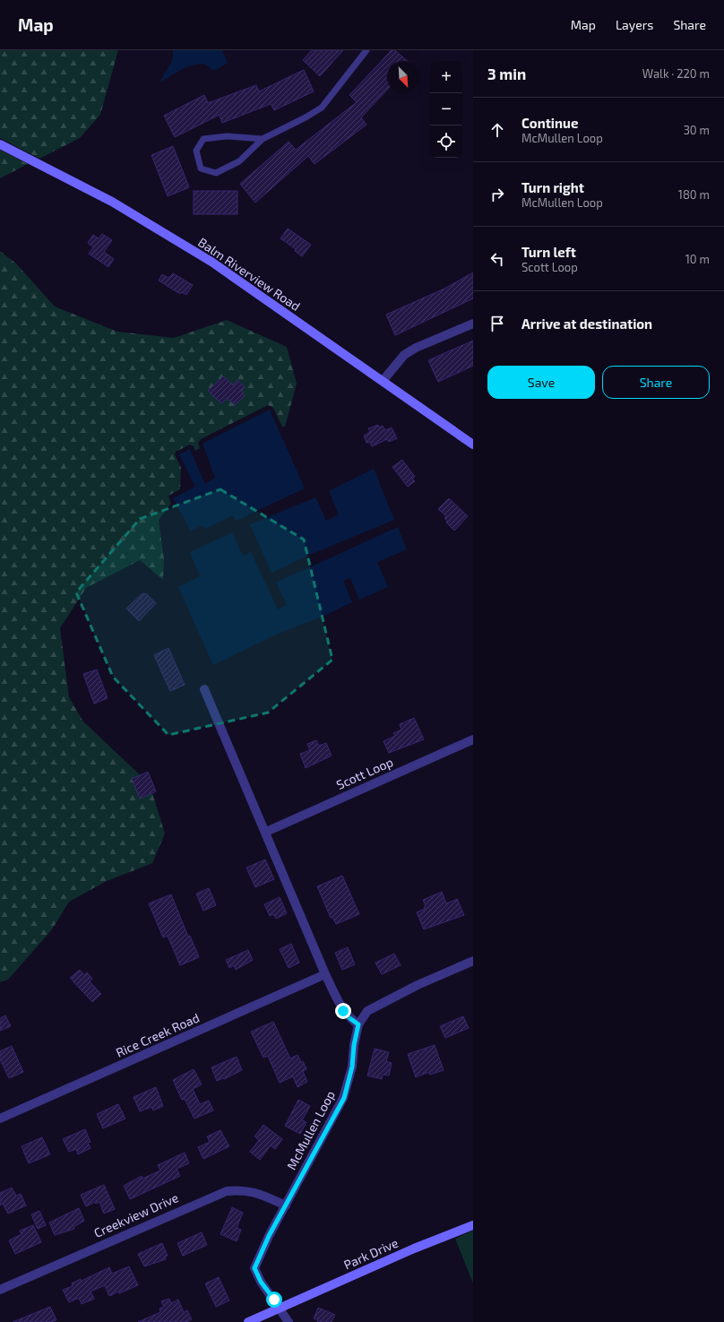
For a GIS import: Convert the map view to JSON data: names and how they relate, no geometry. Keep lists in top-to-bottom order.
{
  "streets": {
    "main road": ["Balm Riverview Road", "Park Drive"],
    "street": [
      "Scott Loop",
      "Rice Creek Road",
      "McMullen Loop",
      "Creekview Drive"
    ]
  },
  "crossings": [
    ["McMullen Loop", "Creekview Drive"],
    ["McMullen Loop", "Park Drive"]
  ],
  "north": "bottom right",
  "page": {
    "header": "Map",
    "nav": ["Map", "Layers", "Share"],
    "heading": ["3 min", "Walk · 220 m"],
    "map_buttons": ["+", "−"],
    "list": [
      ["Continue", "McMullen Loop", "30 m"],
      ["Turn right", "McMullen Loop", "180 m"],
      ["Turn left", "Scott Loop", "10 m"],
      "Arrive at destination"
    ],
    "buttons": ["Save", "Share"]
  }
}
